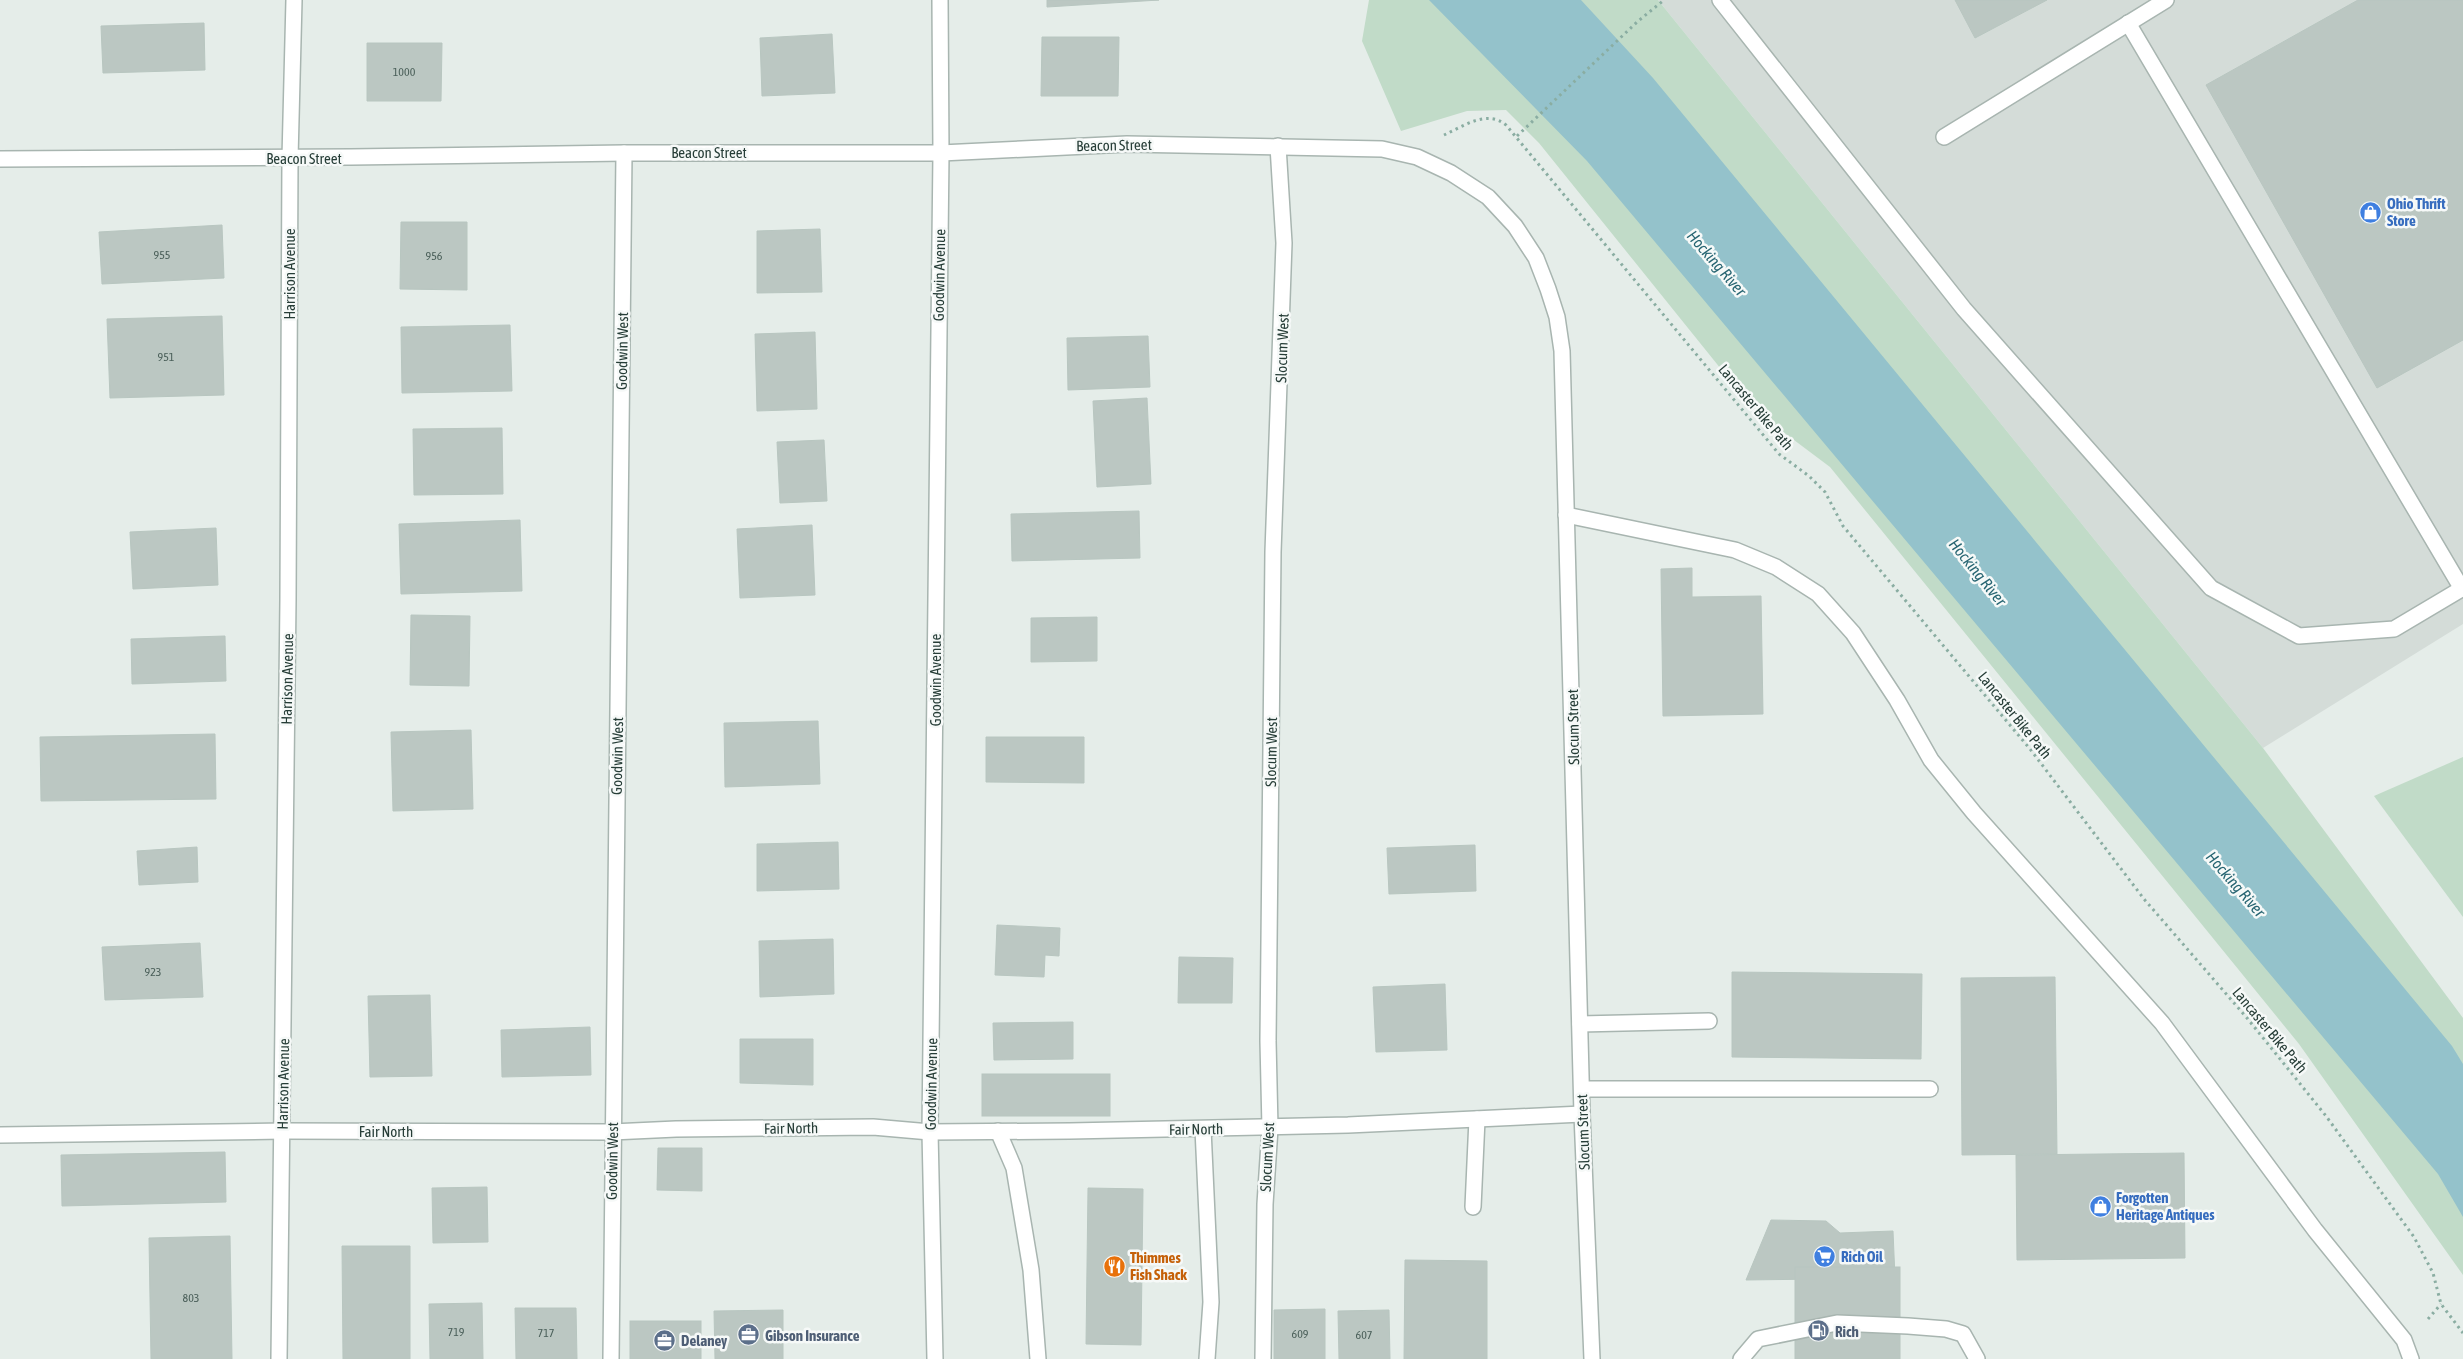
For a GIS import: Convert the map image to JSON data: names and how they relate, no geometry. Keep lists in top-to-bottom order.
{
  "streets": {
    "street": [
      "Beacon Street",
      "Harrison Avenue",
      "Goodwin Avenue",
      "Slocum West",
      "Goodwin West",
      "Slocum Street",
      "Fair North"
    ],
    "path": ["Lancaster Bike Path"]
  },
  "crossings": [
    ["Beacon Street", "Harrison Avenue"],
    ["Beacon Street", "Goodwin Avenue"],
    ["Beacon Street", "Slocum West"],
    ["Beacon Street", "Goodwin West"],
    ["Beacon Street", "Lancaster Bike Path"],
    ["Beacon Street", "Slocum Street"],
    ["Harrison Avenue", "Fair North"],
    ["Goodwin Avenue", "Fair North"],
    ["Slocum West", "Fair North"],
    ["Goodwin West", "Fair North"],
    ["Lancaster Bike Path", "Slocum Street"],
    ["Slocum Street", "Fair North"]
  ],
  "water": ["Hocking River"],
  "places": {
    "shop": ["Ohio Thrift Store", "Forgotten Heritage Antiques"],
    "supermarket": ["Rich Oil"],
    "restaurant": ["Thimmes Fish Shack"],
    "fuel station": ["Rich"],
    "office": ["Gibson Insurance", "Delaney"]
  },
  "house_numbers": [
    "1000",
    "955",
    "956",
    "951",
    "923",
    "803",
    "719",
    "717",
    "609",
    "607"
  ]
}
